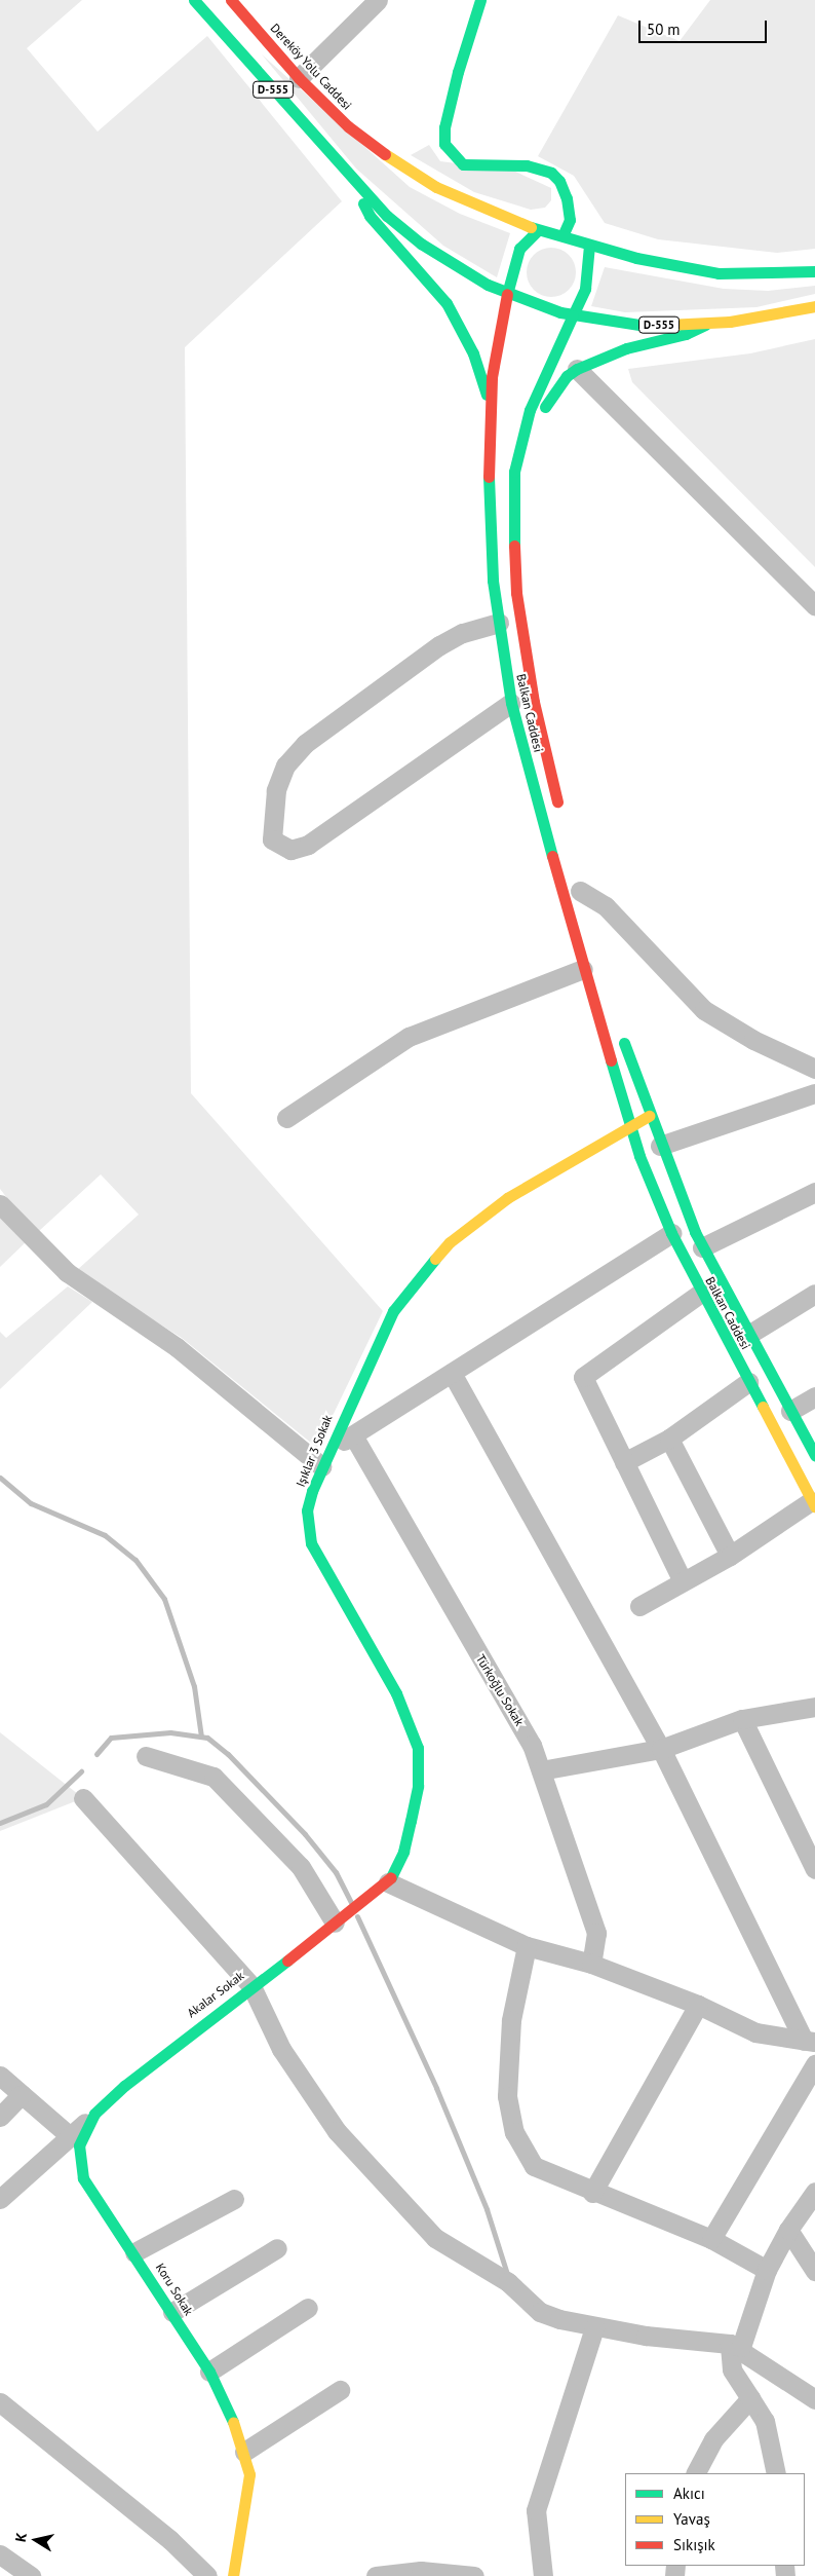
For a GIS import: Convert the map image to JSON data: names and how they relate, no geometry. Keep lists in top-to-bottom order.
{
  "streets": {
    "main road": [
      "Dereköy Yolu Caddesi",
      "D-555",
      "Balkan Caddesi",
      "Işıklar 3 Sokak",
      "Akalar Sokak",
      "Koru Sokak"
    ],
    "street": ["Türkoğlu Sokak"]
  },
  "crossings": [
    ["Dereköy Yolu Caddesi", "D-555"],
    ["Dereköy Yolu Caddesi", "Balkan Caddesi"],
    ["D-555", "Balkan Caddesi"],
    ["Balkan Caddesi", "Işıklar 3 Sokak"],
    ["Işıklar 3 Sokak", "Akalar Sokak"]
  ],
  "legend": ["Akıcı", "Yavaş", "Sıkışık"],
  "scale_bar": "50 m",
  "north": "left"
}
